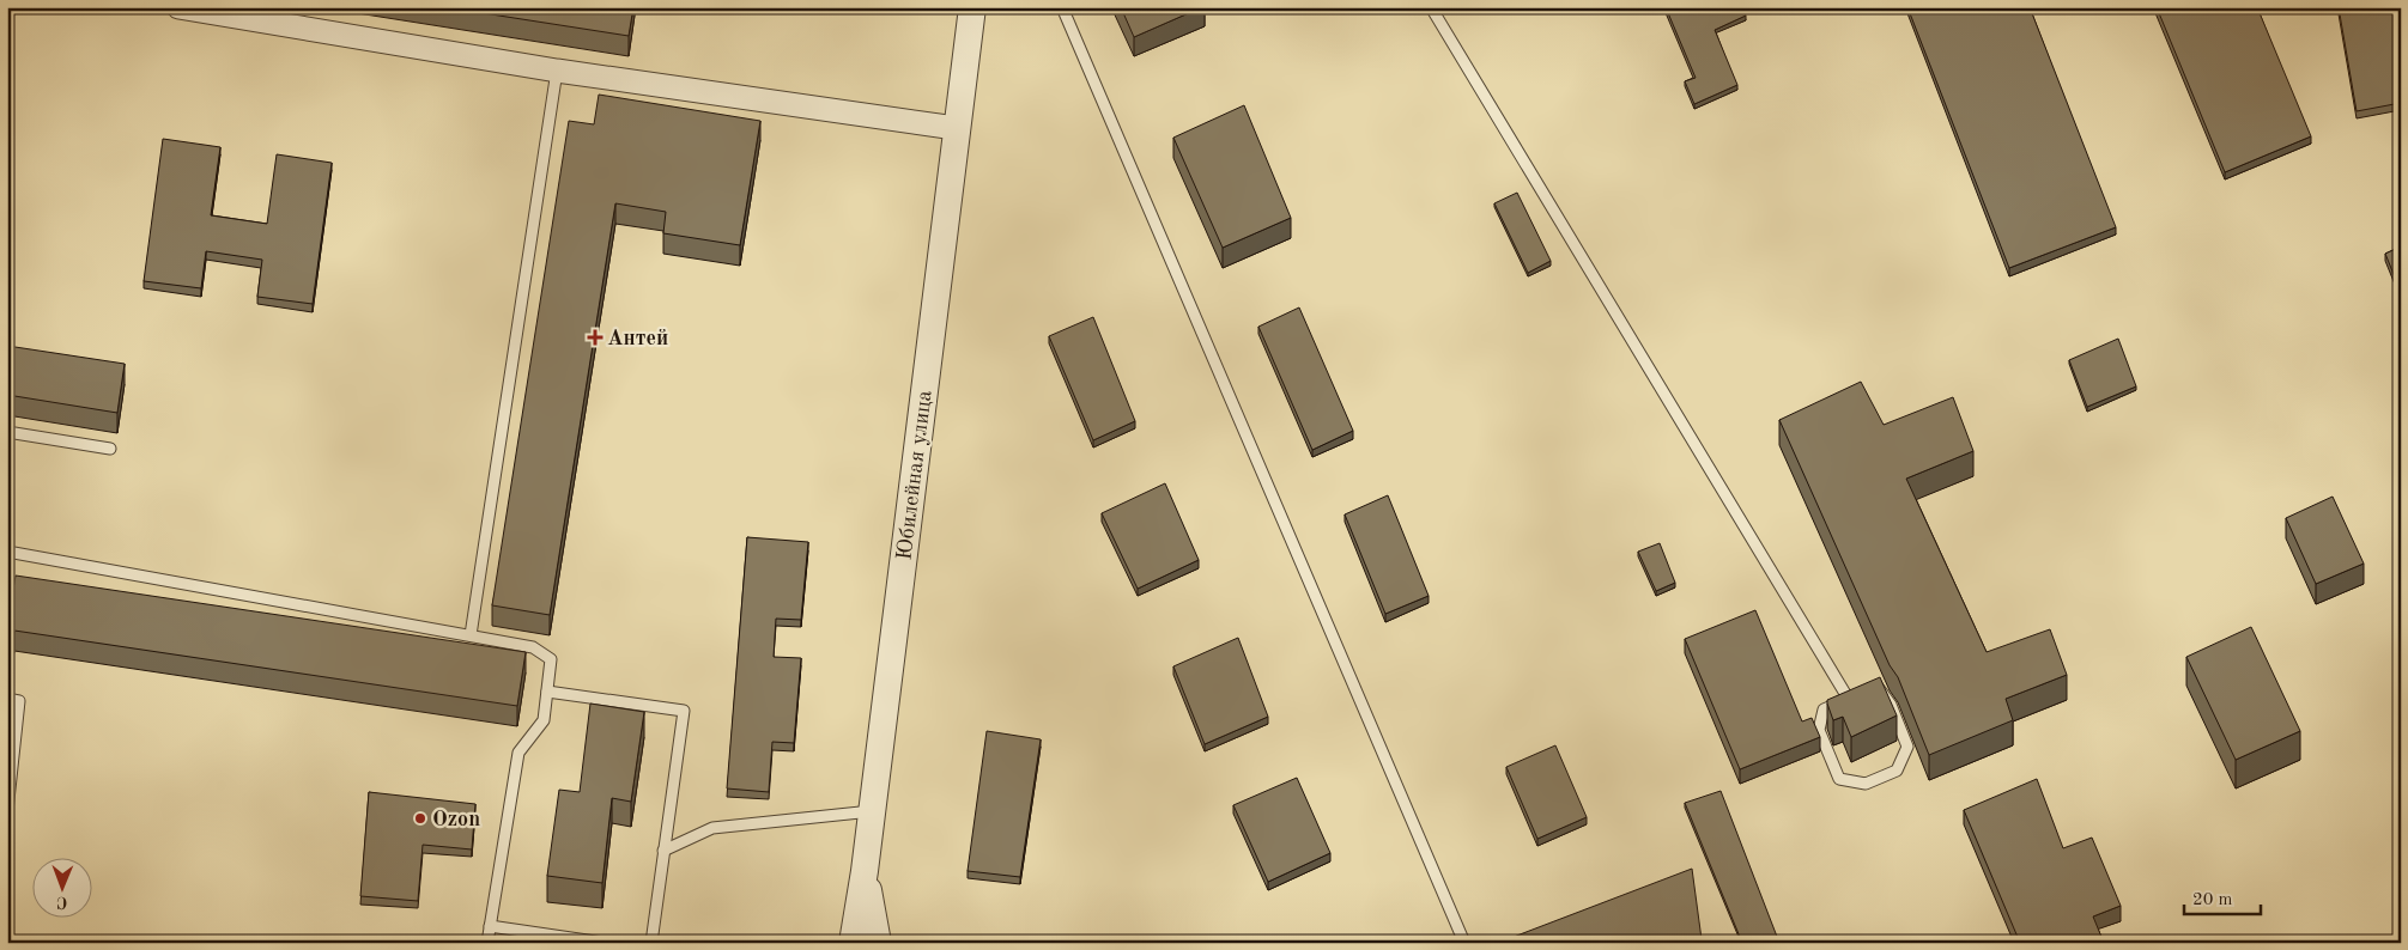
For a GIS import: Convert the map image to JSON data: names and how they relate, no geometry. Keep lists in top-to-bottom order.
{
  "streets": {
    "street": ["Юбилейная улица"]
  },
  "places": {
    "health": ["Антей"],
    "other": ["Ozon"]
  },
  "scale_bar": "20 m",
  "north": "bottom"
}
